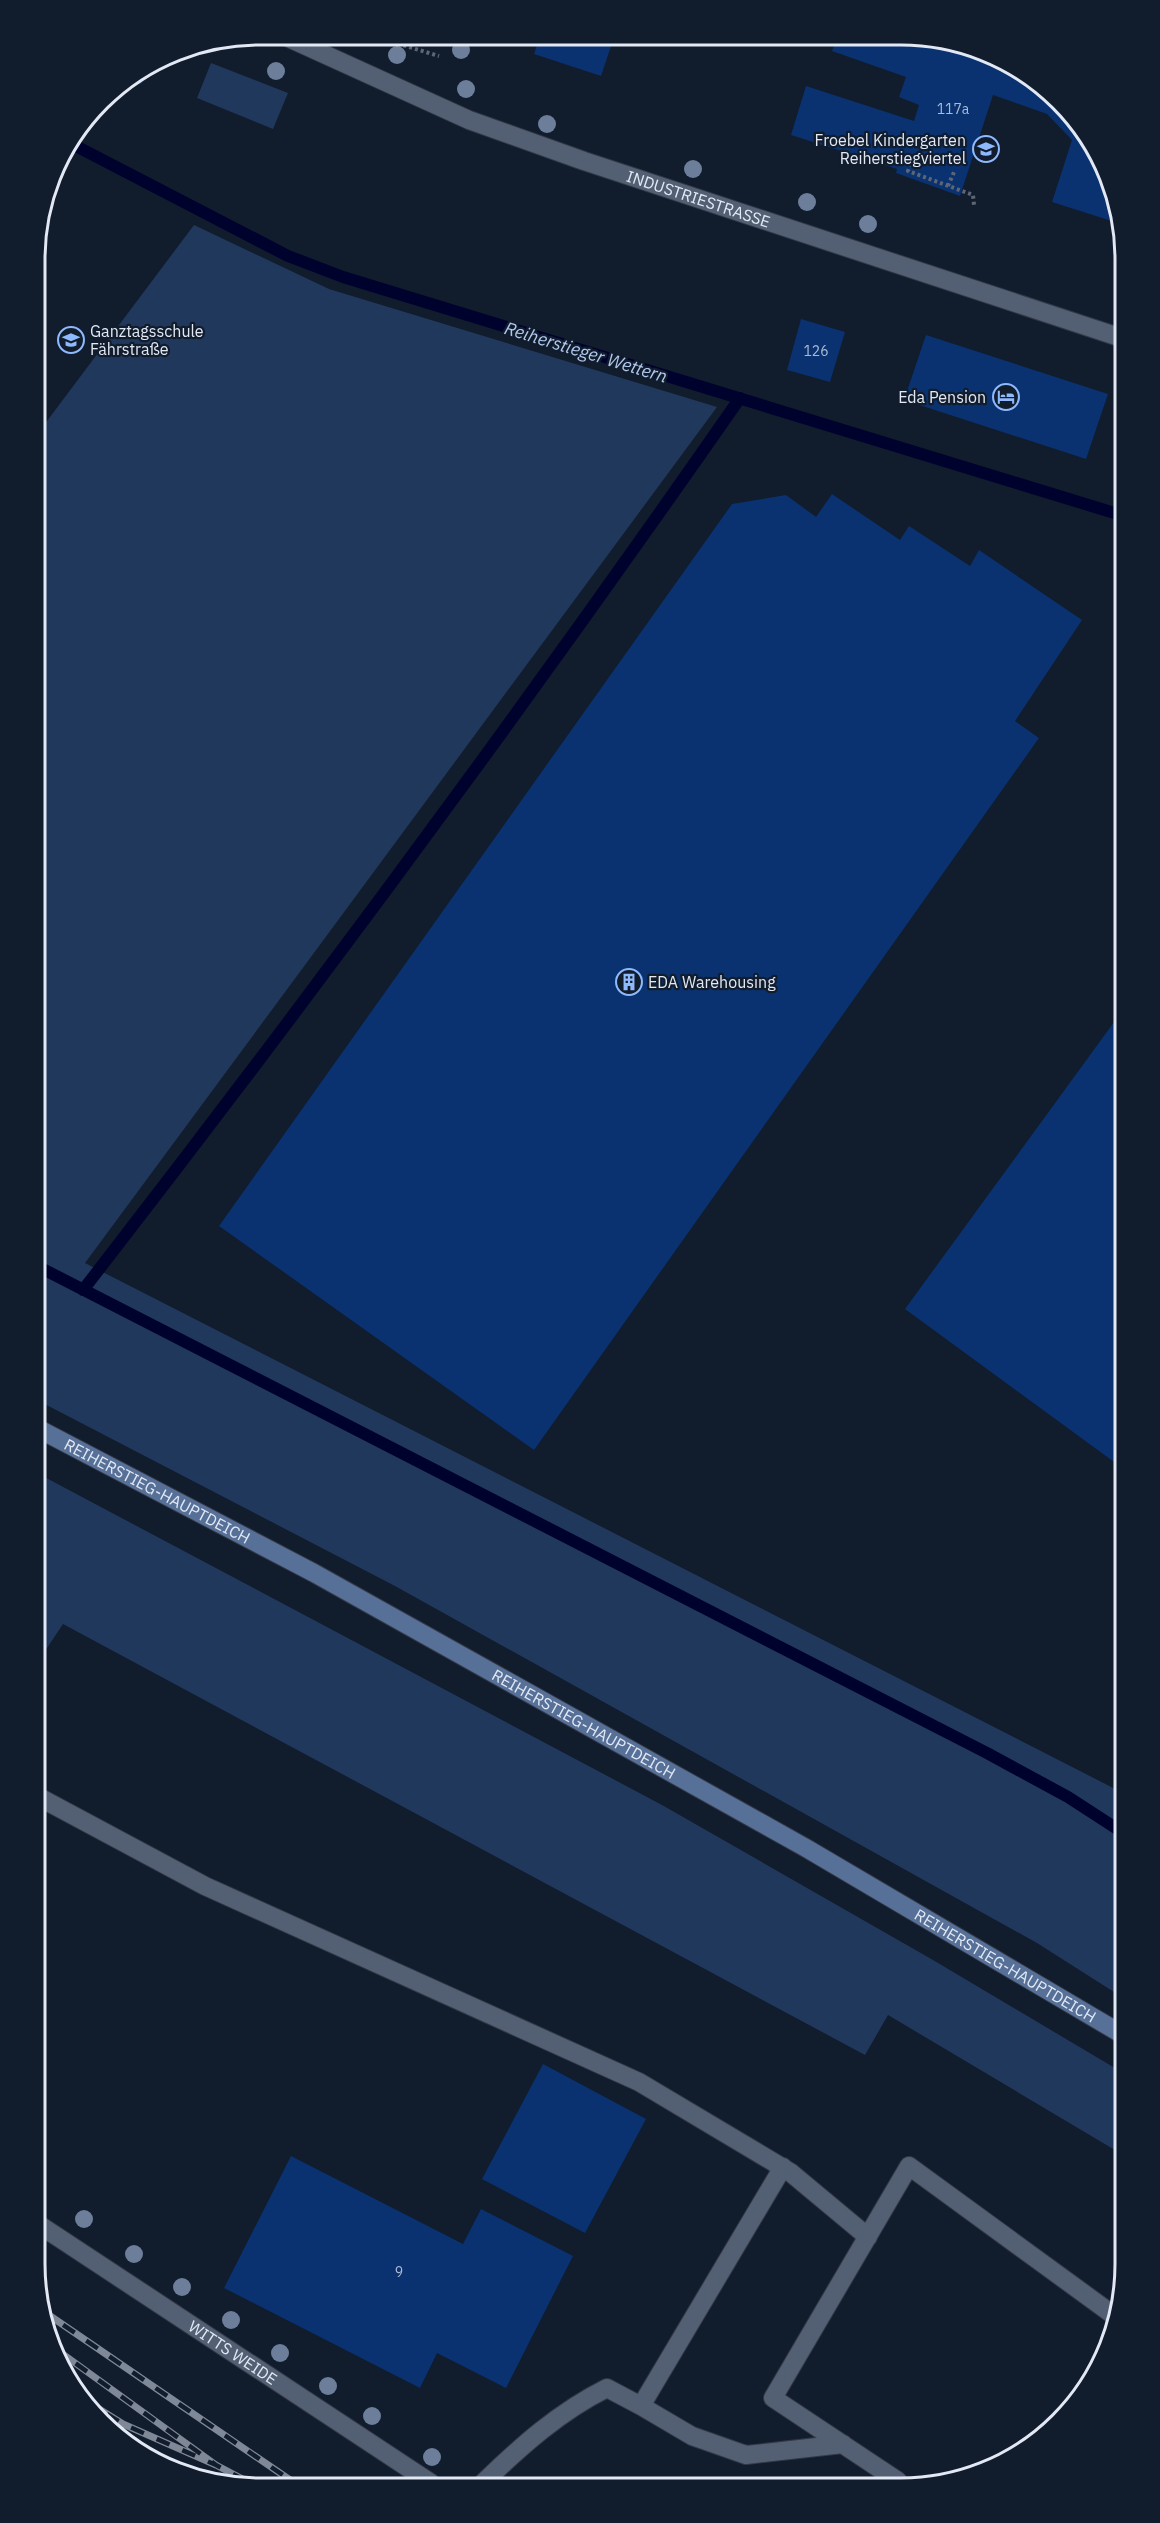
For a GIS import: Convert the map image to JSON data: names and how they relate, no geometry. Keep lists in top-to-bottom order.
{
  "streets": {
    "main road": ["REIHERSTIEG-HAUPTDEICH"],
    "street": ["INDUSTRIESTRASSE", "WITTS WEIDE"]
  },
  "water": ["Reiherstieger Wettern"],
  "places": {
    "school or university": ["Froebel Kindergarten Reiherstiegviertel", "Ganztagsschule Fährstraße"],
    "hotel": ["Eda Pension"],
    "building": ["EDA Warehousing"]
  },
  "house_numbers": ["117a", "126", "9"]
}
